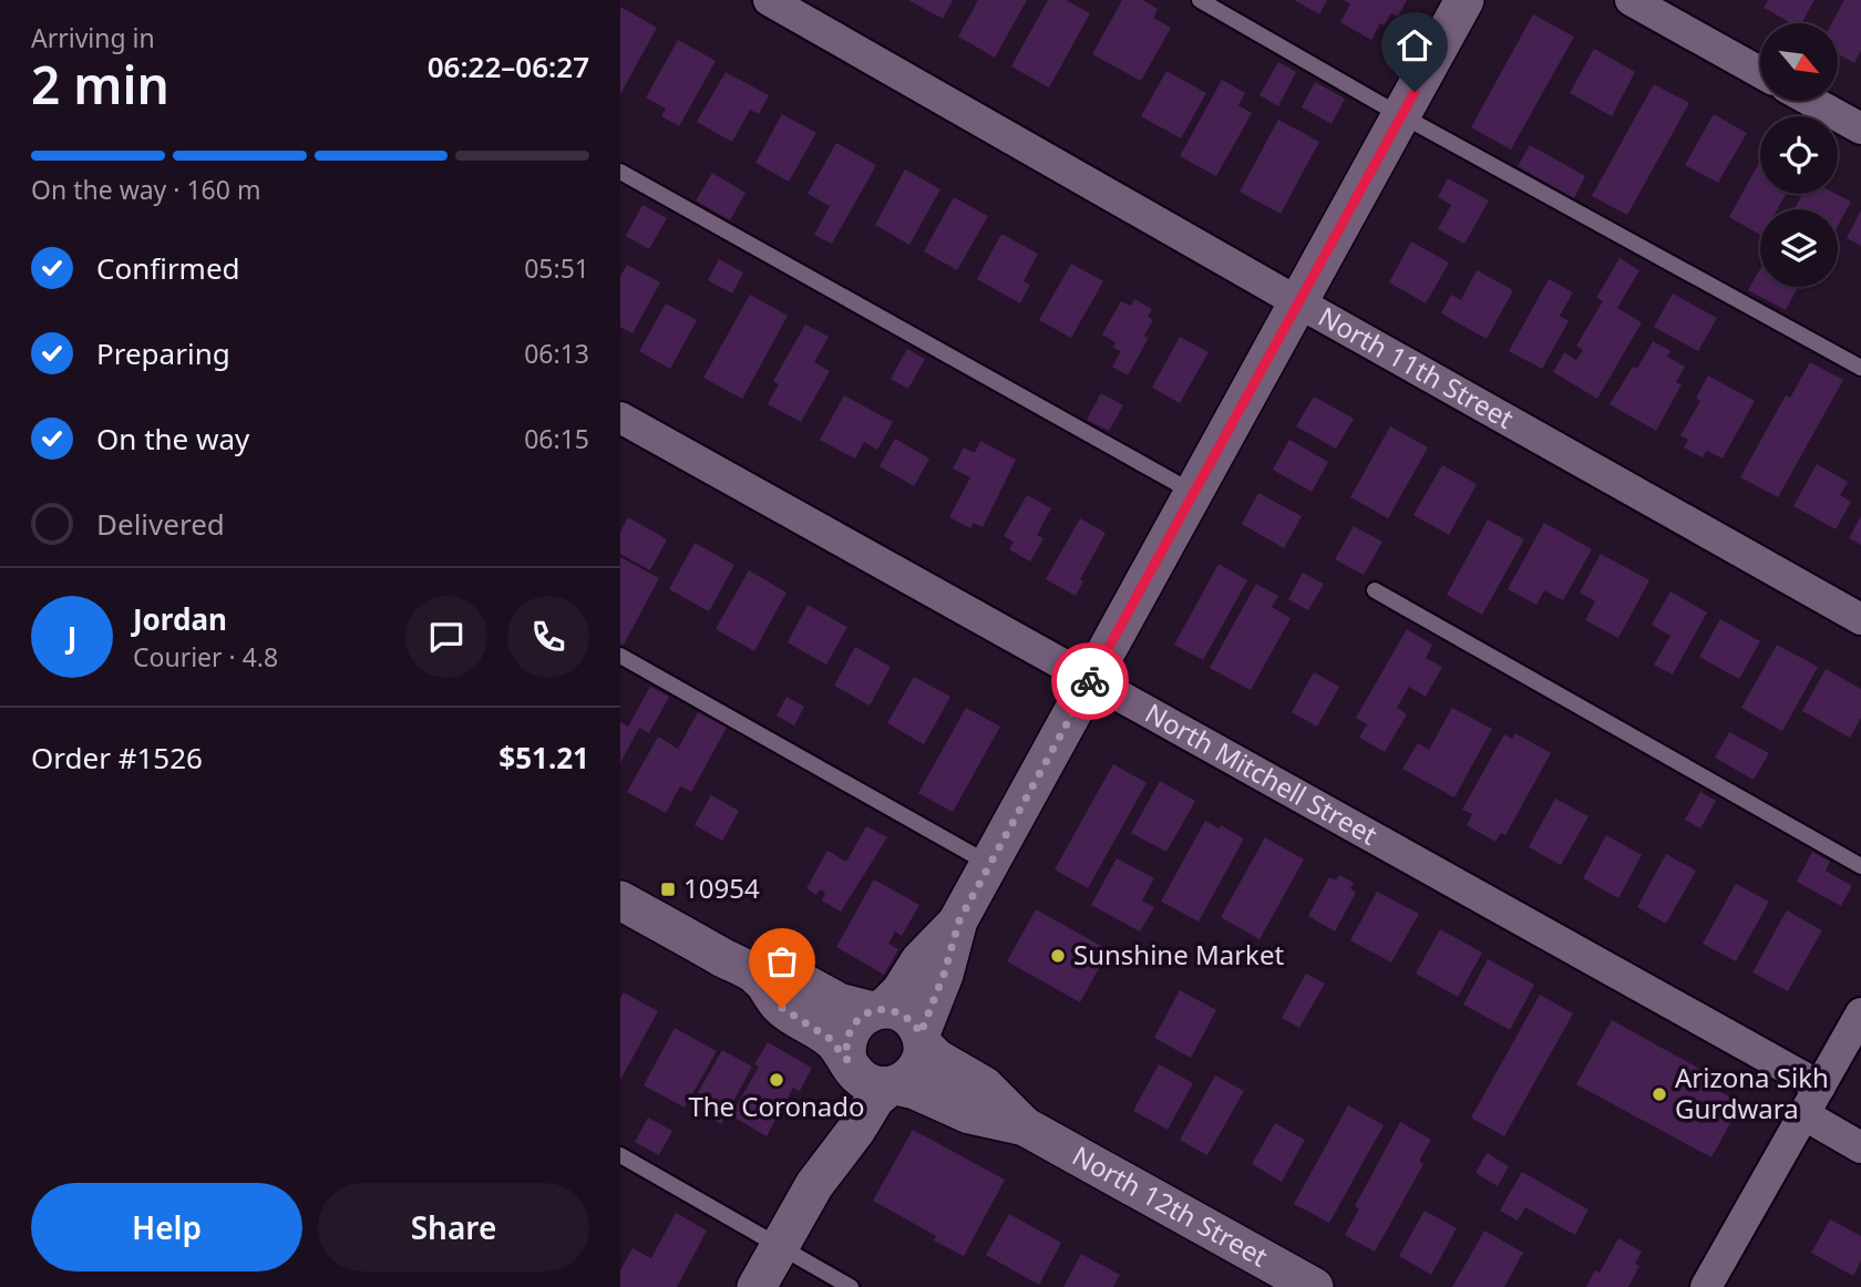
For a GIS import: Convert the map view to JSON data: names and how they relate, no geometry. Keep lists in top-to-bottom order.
{
  "streets": {
    "street": ["North 11th Street", "North Mitchell Street", "North 12th Street"]
  },
  "places": {
    "transit": ["10954"],
    "other": ["Sunshine Market", "The Coronado", "Arizona Sikh Gurdwara"]
  },
  "north": "bottom right",
  "page": {
    "heading": ["2 min", "Arriving in", "06:22–06:27"],
    "panel": [
      "Jordan",
      "Courier · 4.8",
      "Order #1526",
      "$51.21"
    ],
    "bar": "On the way · 160 m",
    "list": [
      ["Confirmed", "05:51"],
      ["Preparing", "06:13"],
      ["On the way", "06:15"],
      "Delivered"
    ],
    "round": "J",
    "buttons": ["Help", "Share"]
  }
}
